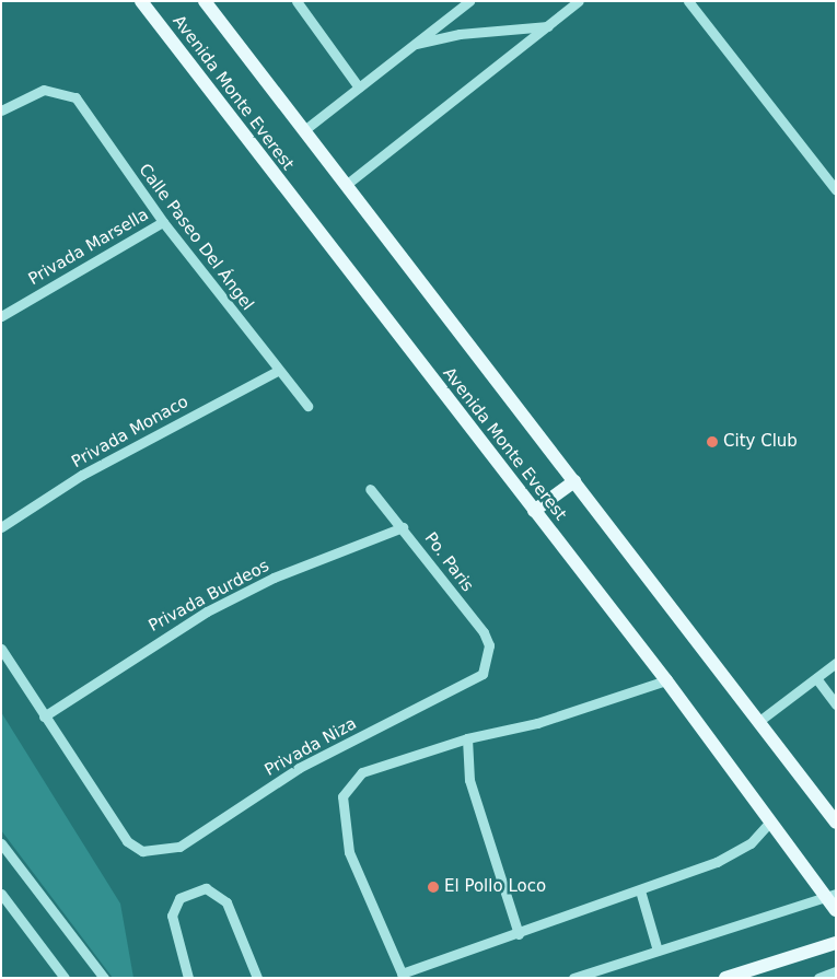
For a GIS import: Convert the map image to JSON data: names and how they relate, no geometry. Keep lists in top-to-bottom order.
{
  "streets": {
    "main road": ["Avenida Monte Everest"],
    "street": [
      "Calle Paseo Del Ángel",
      "Privada Marsella",
      "Privada Monaco",
      "Po. Paris",
      "Privada Burdeos",
      "Privada Niza"
    ]
  },
  "crossings": [
    ["Calle Paseo Del Ángel", "Privada Marsella"],
    ["Calle Paseo Del Ángel", "Privada Monaco"],
    ["Po. Paris", "Privada Burdeos"],
    ["Po. Paris", "Privada Niza"],
    ["Privada Burdeos", "Privada Niza"]
  ],
  "places": ["City Club", "El Pollo Loco"]
}
